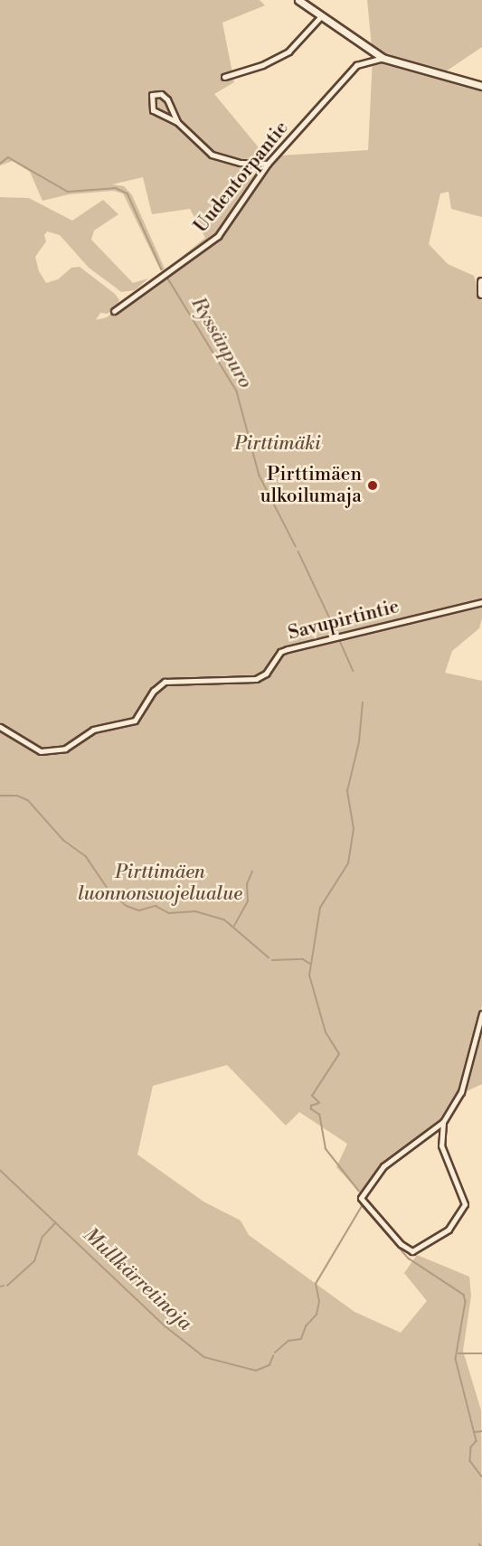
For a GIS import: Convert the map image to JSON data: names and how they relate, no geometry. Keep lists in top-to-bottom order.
{
  "streets": {
    "street": ["Uudentorpantie", "Savupirtintie"]
  },
  "water": ["Ryssänpuro", "Mullkärretinoja"],
  "parks": ["Pirttimäki", "Pirttimäen luonnonsuojelualue"],
  "places": ["Pirttimäen ulkoilumaja"]
}
